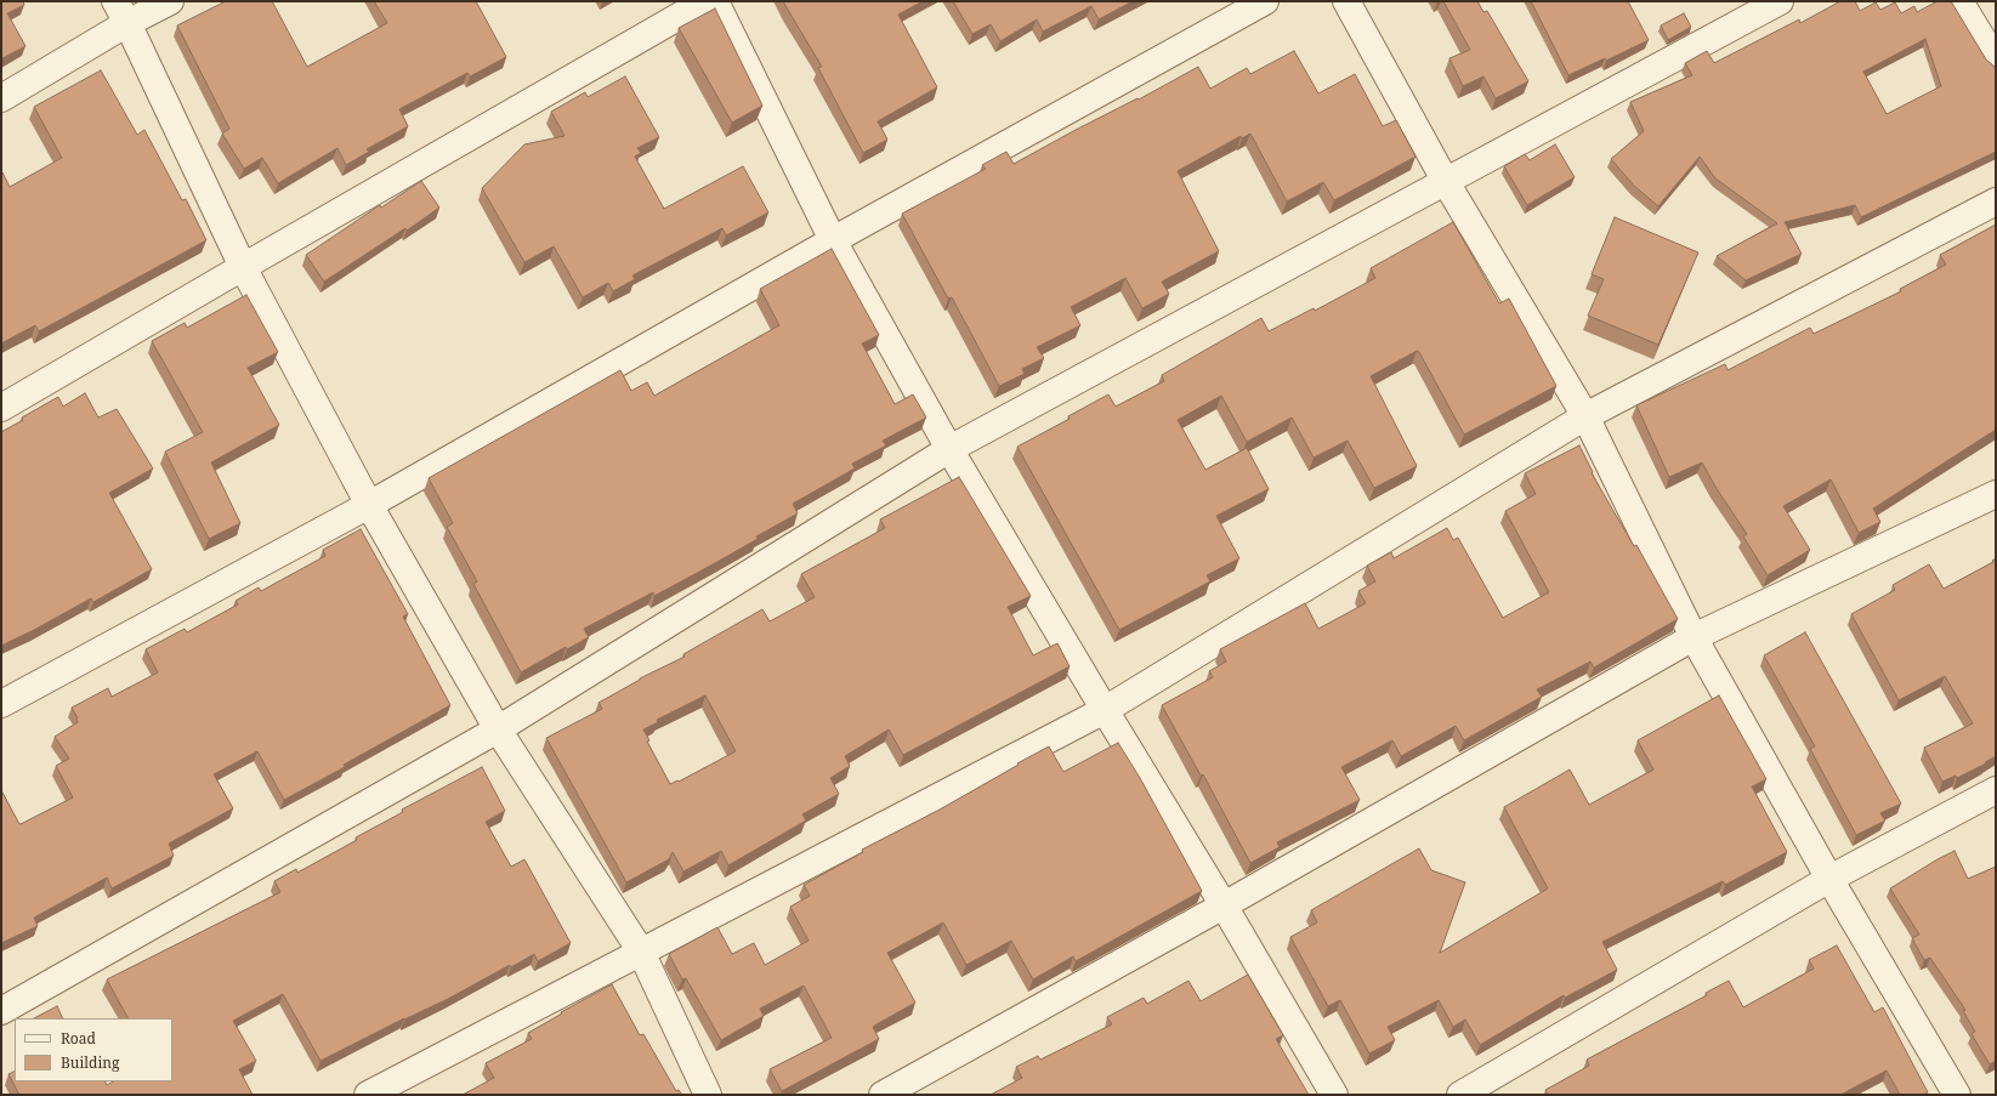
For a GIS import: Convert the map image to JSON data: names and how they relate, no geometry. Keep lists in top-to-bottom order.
{
  "legend": ["Road", "Building"]
}
